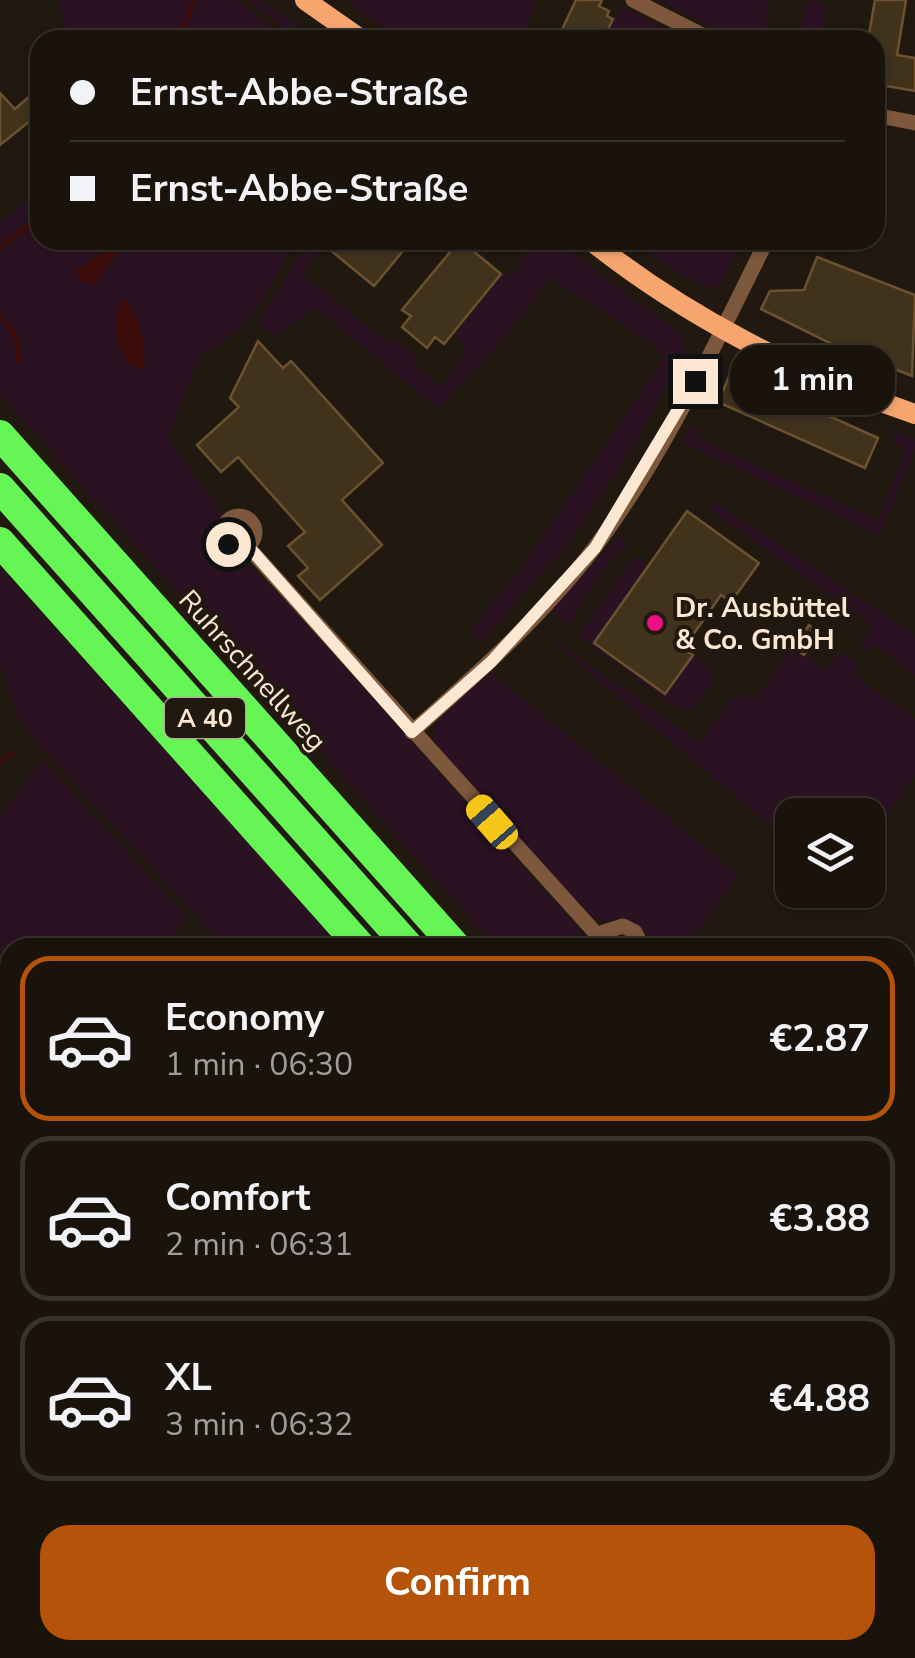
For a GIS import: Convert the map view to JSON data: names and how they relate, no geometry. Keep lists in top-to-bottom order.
{
  "streets": {
    "highway": ["Ruhrschnellweg", "A 40"]
  },
  "places": ["Dr. Ausbüttel & Co. GmbH"],
  "page": {
    "banner": ["Ernst-Abbe-Straße", "Ernst-Abbe-Straße"],
    "bubble": "1 min",
    "list": [
      {
        "name": "Economy",
        "note": "1 min · 06:30",
        "value": "€2.87"
      },
      {
        "name": "Comfort",
        "note": "2 min · 06:31",
        "value": "€3.88"
      },
      {
        "name": "XL",
        "note": "3 min · 06:32",
        "value": "€4.88"
      }
    ],
    "buttons": "Confirm"
  }
}
